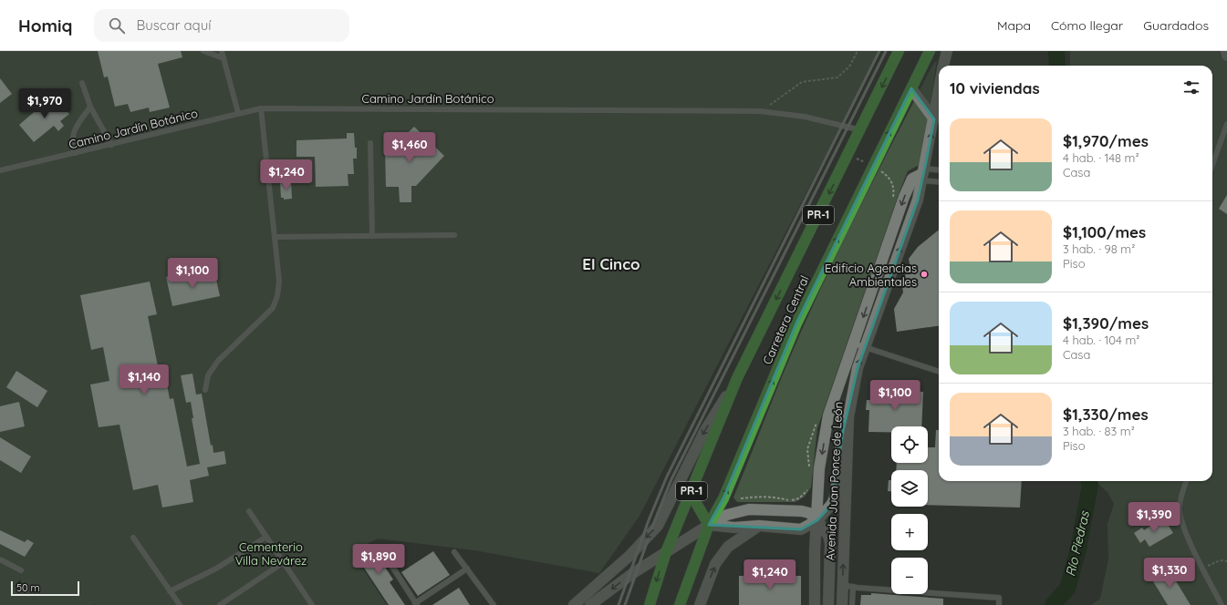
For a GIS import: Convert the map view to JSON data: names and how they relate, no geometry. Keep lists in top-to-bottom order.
{
  "streets": {
    "highway": ["PR-1", "Carretera Central"],
    "street": ["Avenida Juan Ponce de León"],
    "lane": ["Camino Jardín Botánico"]
  },
  "crossings": [
    ["Camino Jardín Botánico", "Carretera Central"]
  ],
  "districts": ["El Cinco"],
  "water": ["Río Piedras"],
  "parks": ["Cementerio Villa Nevárez"],
  "places": ["Edificio Agencias Ambientales"],
  "scale_bar": "50 m",
  "page": {
    "header": "Homiq",
    "search": "Buscar aquí",
    "nav": ["Mapa", "Cómo llegar", "Guardados"],
    "heading": "10 viviendas",
    "price": [
      "$1,970",
      "$1,460",
      "$1,240",
      "$1,100",
      "$1,140",
      "$1,100",
      "$1,390",
      "$1,890",
      "$1,330",
      "$1,240"
    ],
    "list": [
      {
        "name": "$1,970/mes",
        "note": "4 hab. · 148 m² · Casa"
      },
      {
        "name": "$1,100/mes",
        "note": "3 hab. · 98 m² · Piso"
      },
      {
        "name": "$1,390/mes",
        "note": "4 hab. · 104 m² · Casa"
      },
      {
        "name": "$1,330/mes",
        "note": "3 hab. · 83 m² · Piso"
      }
    ],
    "map_buttons": ["+", "−"],
    "scale": "50 m"
  }
}
